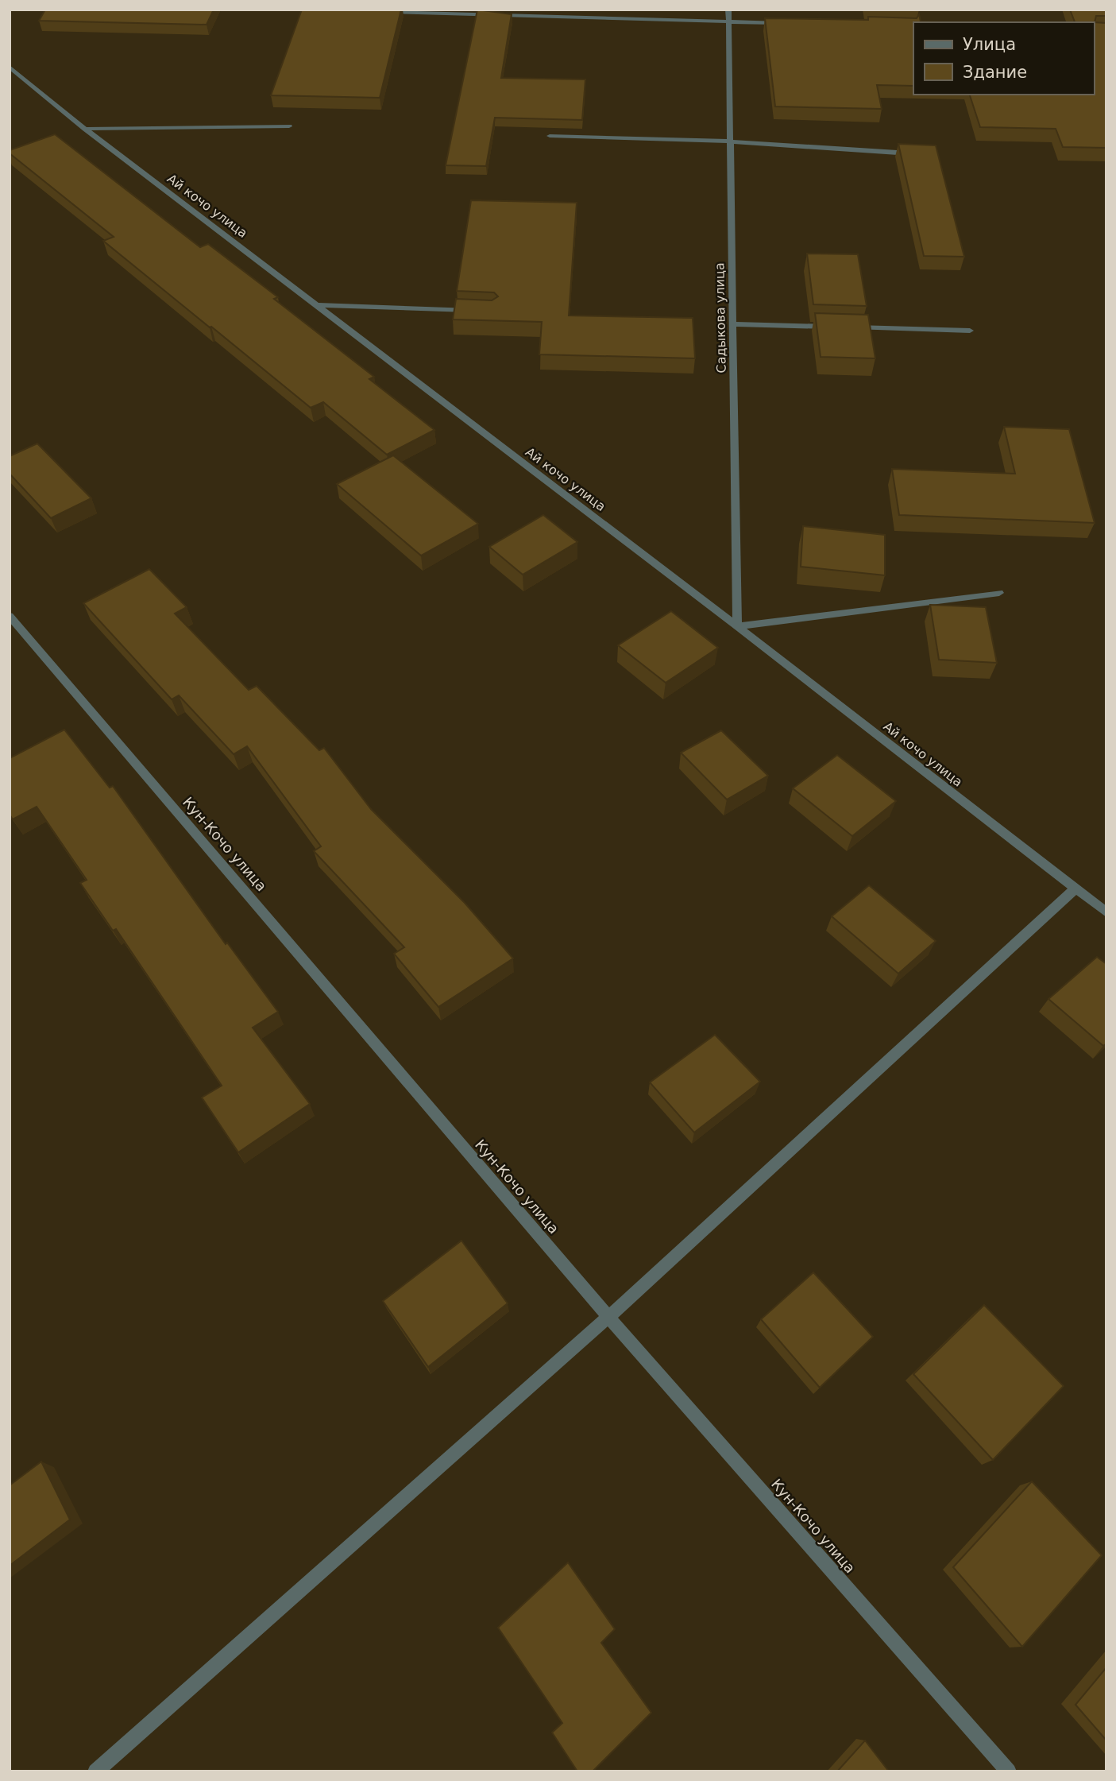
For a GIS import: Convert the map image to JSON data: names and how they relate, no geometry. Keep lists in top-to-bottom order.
{
  "streets": {
    "street": ["Ай кочо улица", "Садыкова улица", "Кун-Кочо улица"]
  },
  "crossings": [
    ["Ай кочо улица", "Садыкова улица"]
  ],
  "legend": ["Улица", "Здание"]
}
